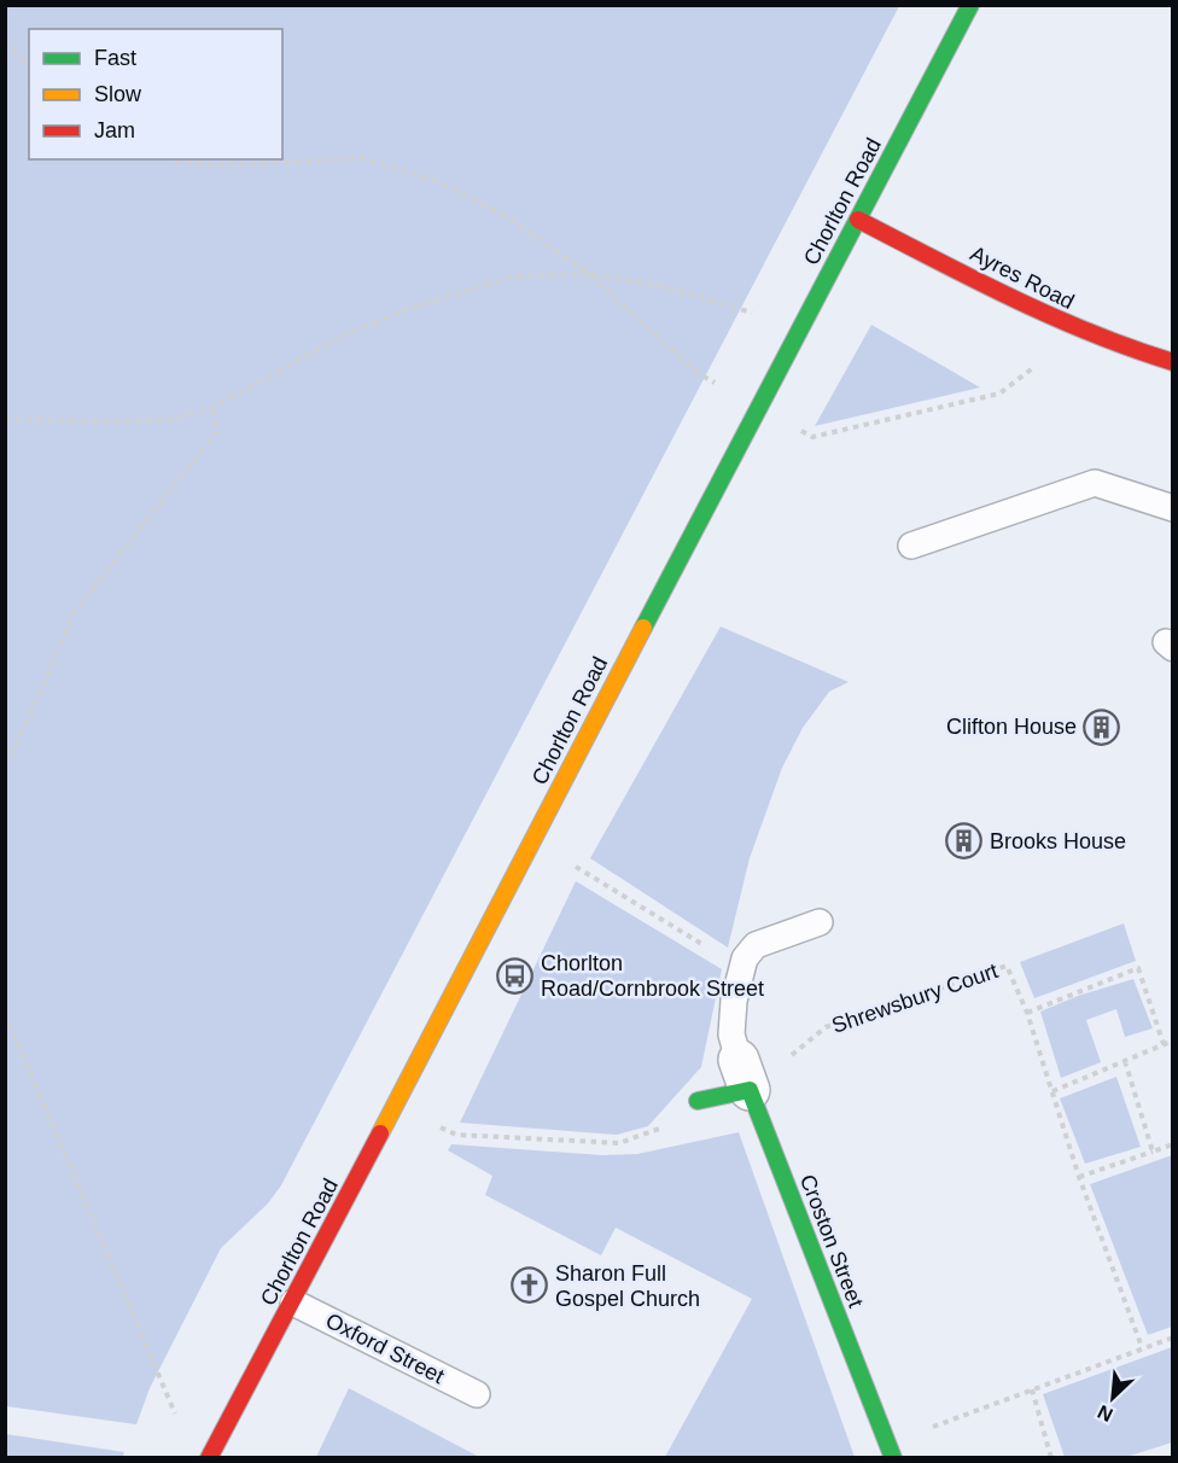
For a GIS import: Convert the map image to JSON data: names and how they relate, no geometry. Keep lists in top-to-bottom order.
{
  "streets": {
    "main road": ["Chorlton Road", "Ayres Road", "Croston Street"],
    "lane": ["Oxford Street"],
    "path": ["Shrewsbury Court"]
  },
  "crossings": [
    ["Chorlton Road", "Ayres Road"],
    ["Chorlton Road", "Oxford Street"],
    ["Shrewsbury Court", "Croston Street"]
  ],
  "places": {
    "building": ["Clifton House", "Brooks House"],
    "bus stop": ["Chorlton Road/Cornbrook Street"],
    "church": ["Sharon Full Gospel Church"]
  },
  "legend": ["Fast", "Slow", "Jam"],
  "north": "bottom left"
}
